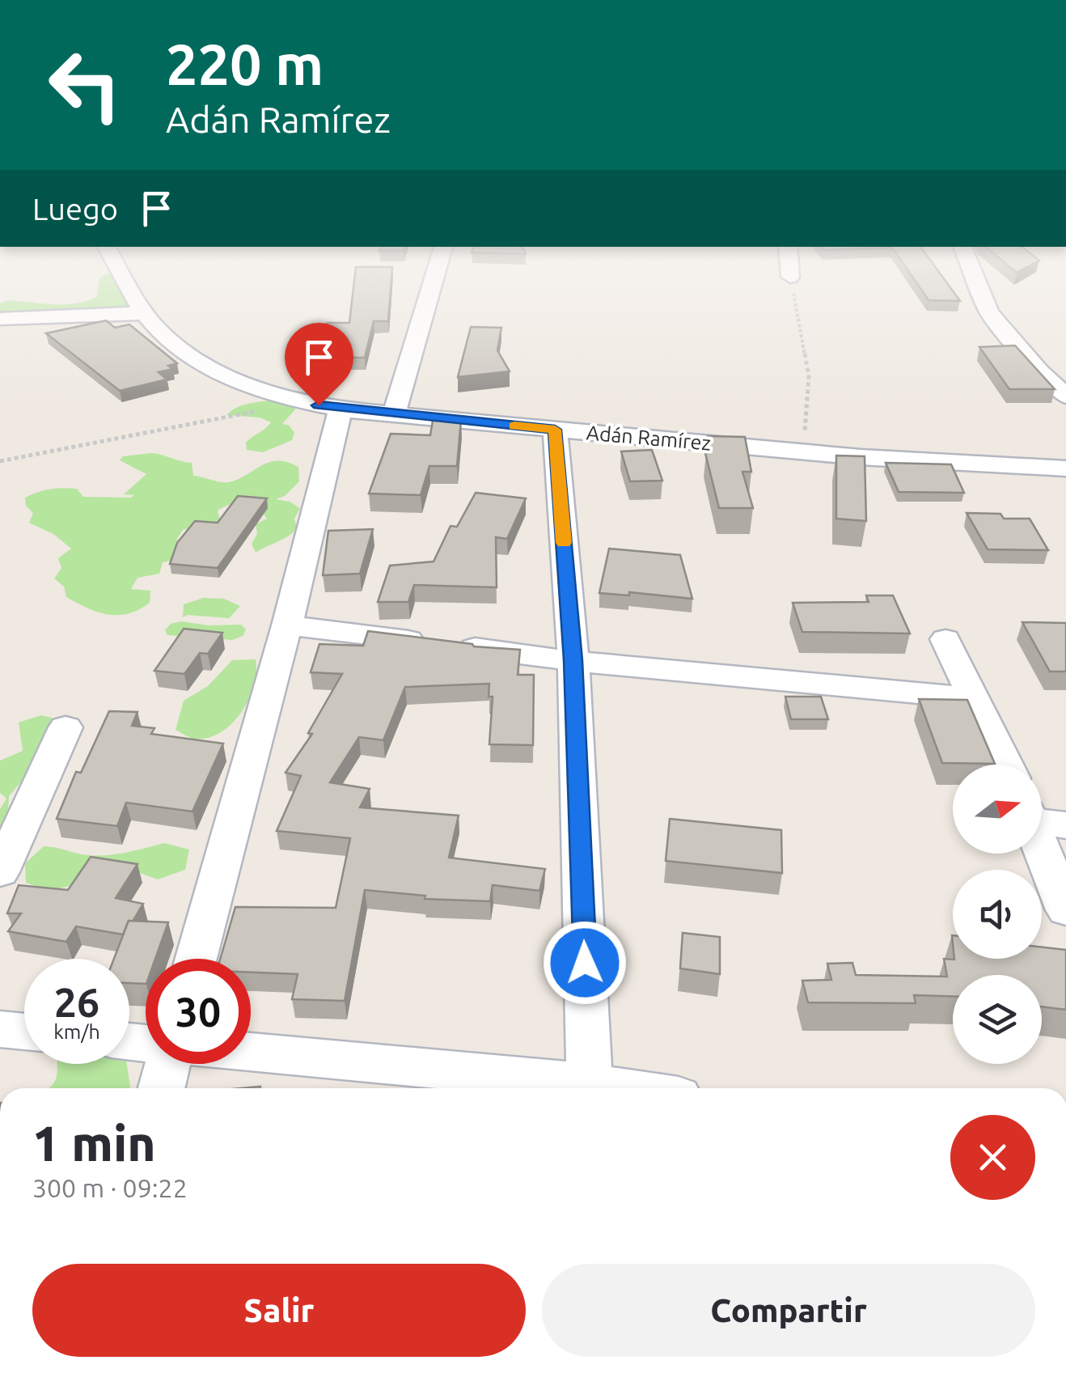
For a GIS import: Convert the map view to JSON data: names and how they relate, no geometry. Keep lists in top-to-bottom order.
{
  "streets": {
    "street": ["Adán Ramírez"]
  },
  "north": "right",
  "page": {
    "turn": ["220 m", "Adán Ramírez"],
    "then": "Luego",
    "speed": "26 km/h",
    "limit": "30",
    "heading": ["1 min", "300 m · 09:22"],
    "buttons": ["Salir", "Compartir"]
  }
}
